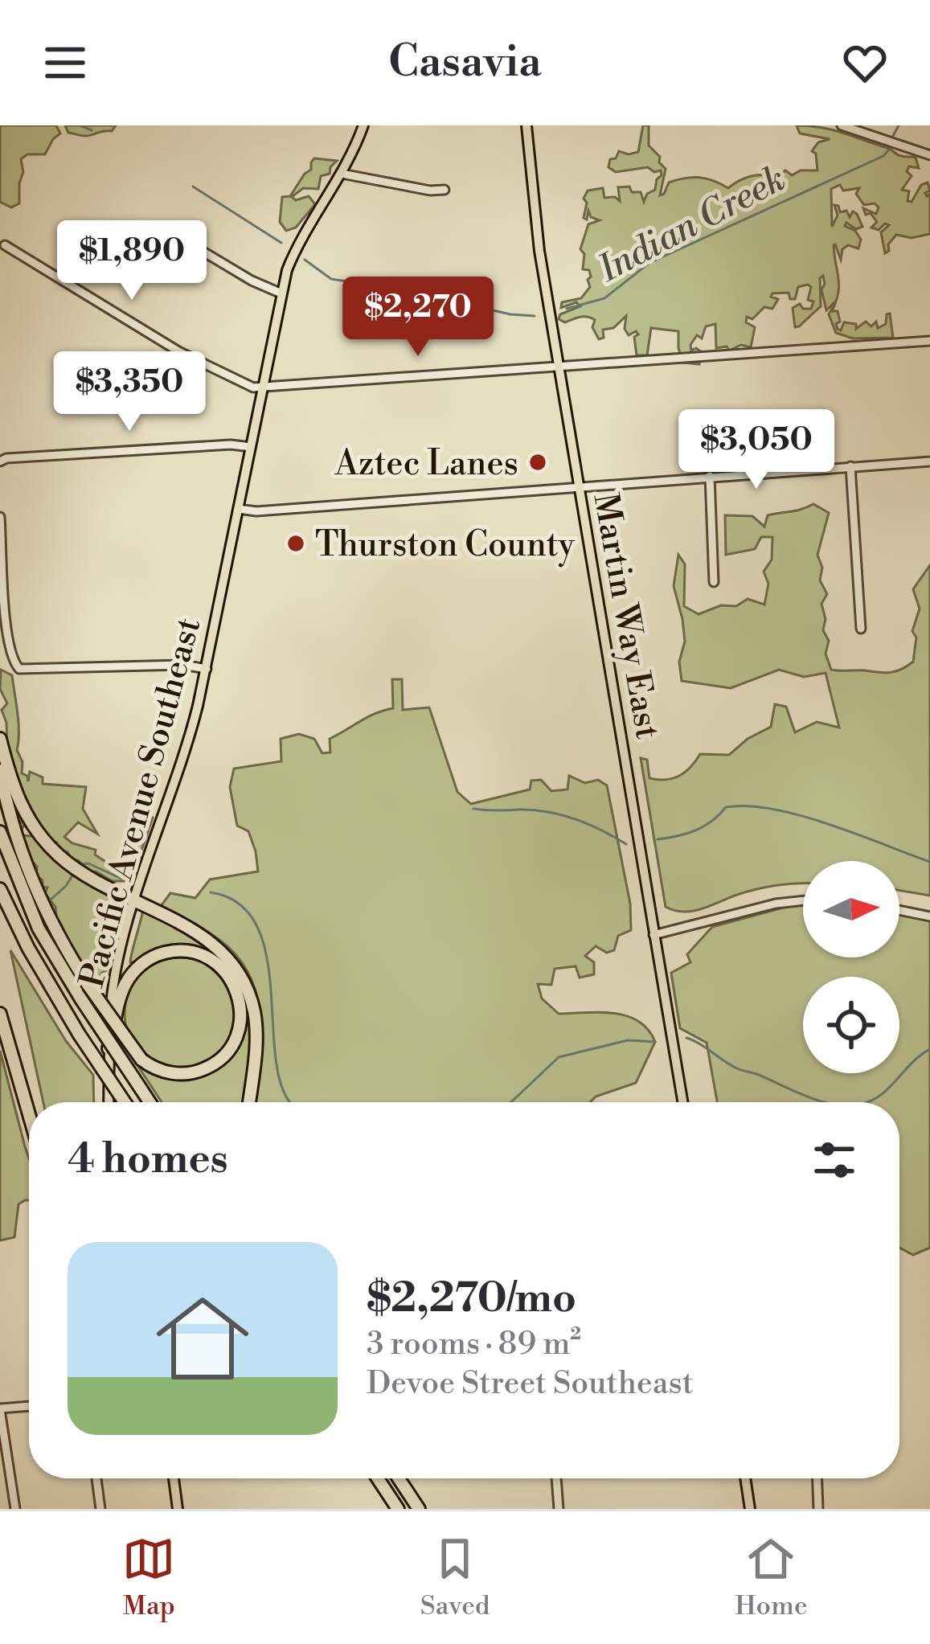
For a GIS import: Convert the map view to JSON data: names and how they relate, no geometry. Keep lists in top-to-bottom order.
{
  "streets": {
    "main road": ["Martin Way East", "Pacific Avenue Southeast"]
  },
  "water": ["Indian Creek"],
  "places": ["Aztec Lanes", "Thurston County"],
  "north": "right",
  "page": {
    "header": "Casavia",
    "price": [
      "$1,890",
      "$2,270",
      "$3,350",
      "$3,050"
    ],
    "heading": "4 homes",
    "list": [
      {
        "name": "$2,270/mo",
        "note": "3 rooms · 89 m² · Devoe Street Southeast"
      }
    ],
    "tabs": ["Map", "Saved", "Home"]
  }
}
